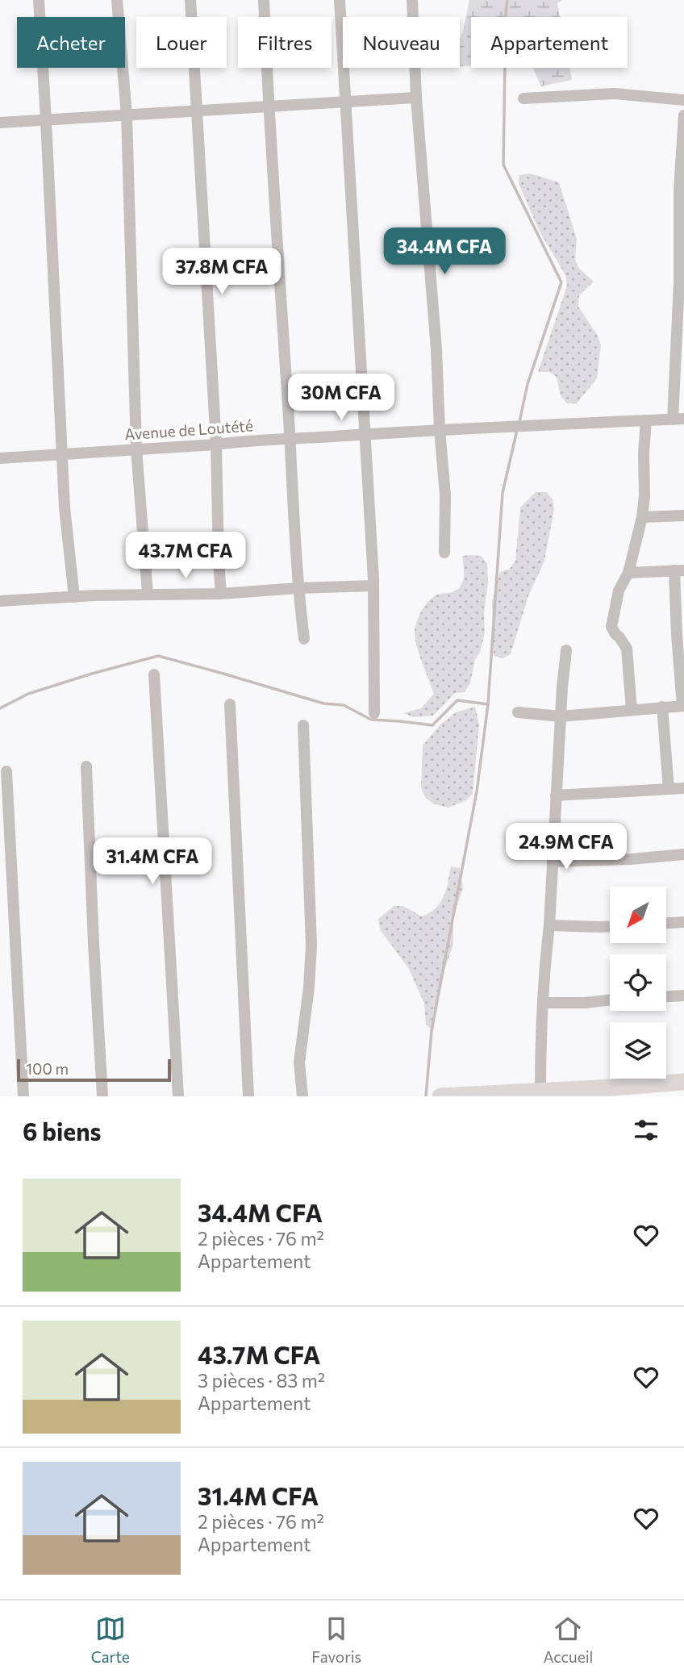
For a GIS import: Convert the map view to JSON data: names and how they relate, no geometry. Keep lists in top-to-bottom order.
{
  "streets": {
    "street": ["Avenue de Loutété"]
  },
  "scale_bar": "100 m",
  "north": "bottom left",
  "page": {
    "chip": [
      "Acheter",
      "Louer",
      "Filtres",
      "Nouveau",
      "Appartement"
    ],
    "price": [
      "34.4M CFA",
      "37.8M CFA",
      "30M CFA",
      "43.7M CFA",
      "24.9M CFA",
      "31.4M CFA"
    ],
    "scale": "100 m",
    "heading": "6 biens",
    "list": [
      {
        "name": "34.4M CFA",
        "note": "2 pièces · 76 m² · Appartement"
      },
      {
        "name": "43.7M CFA",
        "note": "3 pièces · 83 m² · Appartement"
      },
      {
        "name": "31.4M CFA",
        "note": "2 pièces · 76 m² · Appartement"
      }
    ],
    "tabs": ["Carte", "Favoris", "Accueil"]
  }
}
